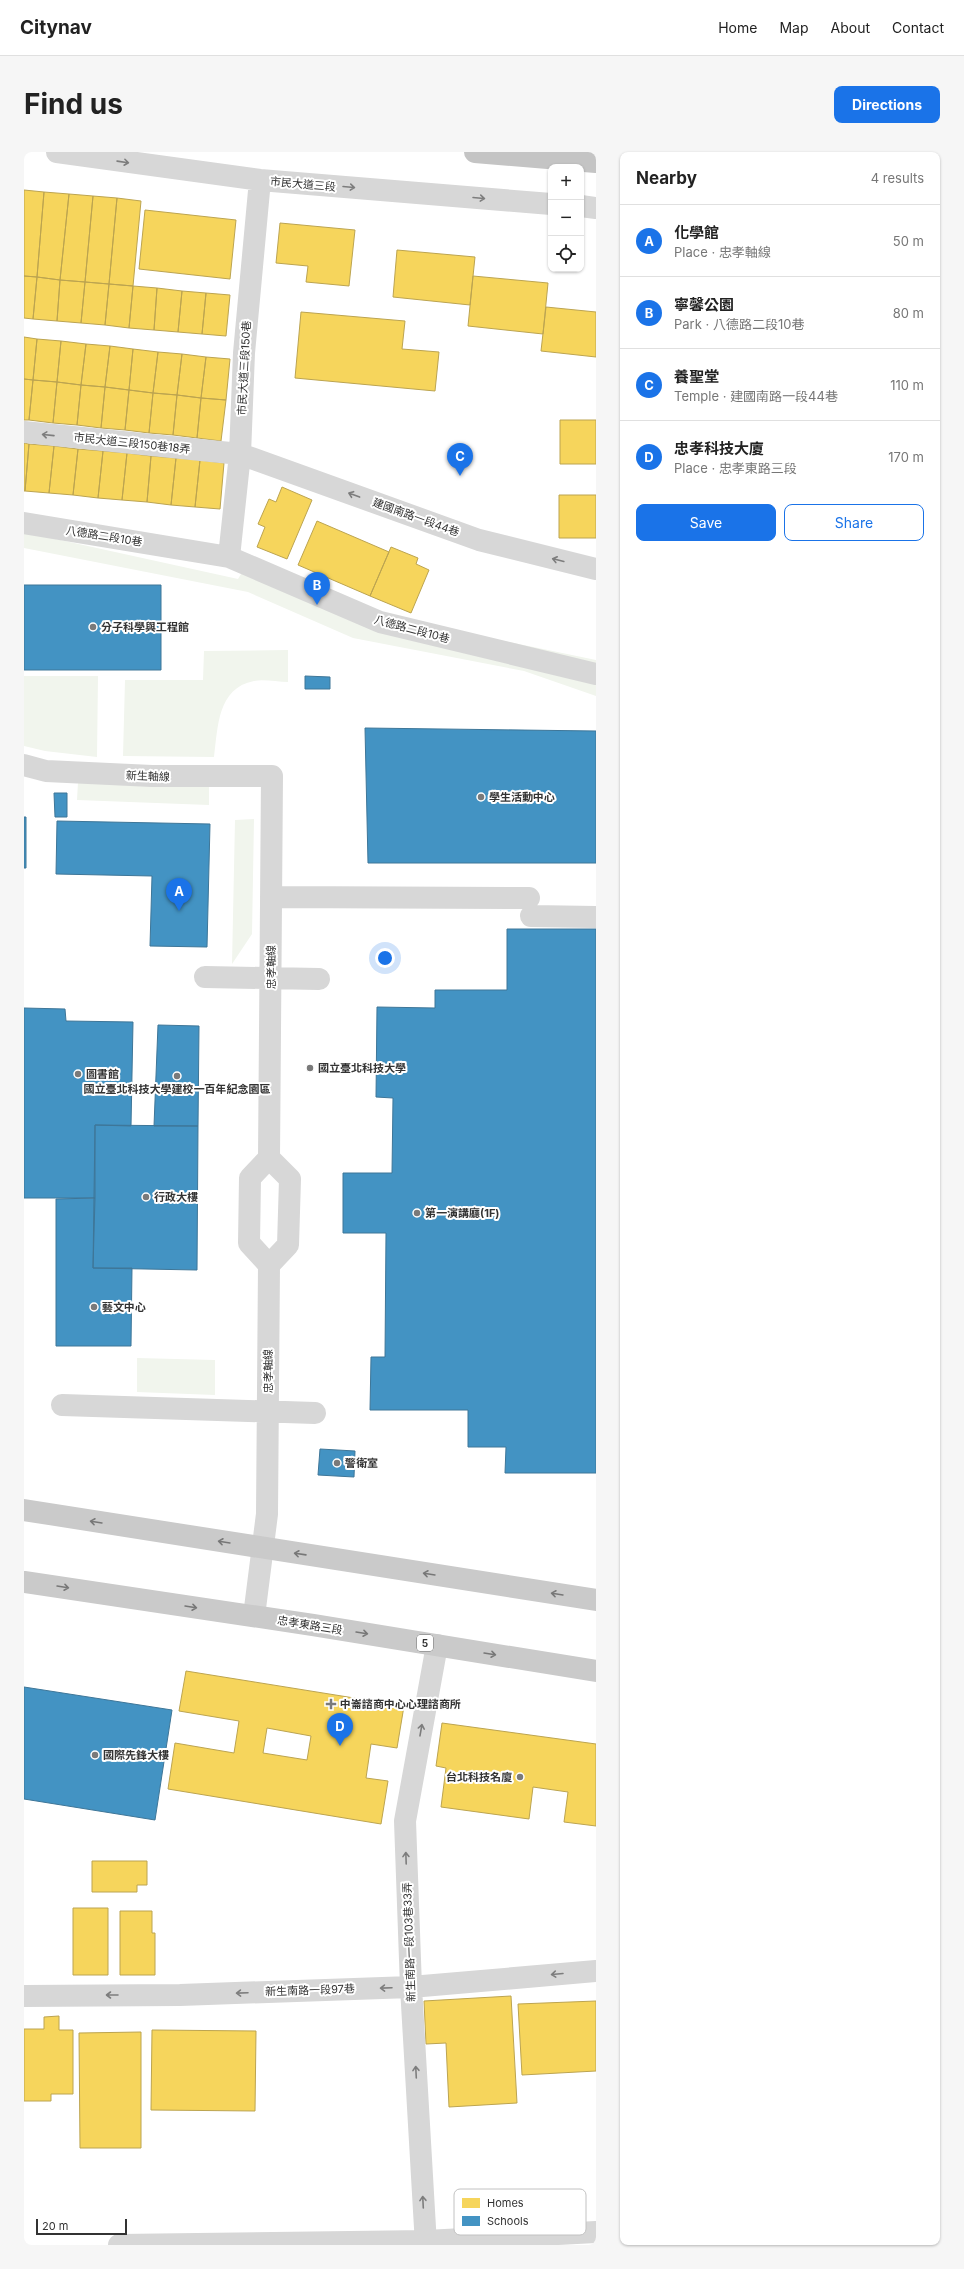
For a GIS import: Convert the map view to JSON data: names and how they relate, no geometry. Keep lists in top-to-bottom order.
{
  "streets": {
    "main road": ["忠孝東路三段", "5"],
    "street": [
      "市民大道三段",
      "市民大道三段150巷",
      "市民大道三段150巷18弄",
      "建國南路一段44巷",
      "八德路二段10巷",
      "新生軸線",
      "忠孝軸線",
      "新生南路一段103巷33弄",
      "新生南路一段97巷"
    ]
  },
  "crossings": [
    ["市民大道三段", "市民大道三段150巷"],
    ["市民大道三段150巷", "市民大道三段150巷18弄"],
    ["市民大道三段150巷", "建國南路一段44巷"],
    ["市民大道三段150巷", "八德路二段10巷"],
    ["市民大道三段150巷18弄", "建國南路一段44巷"],
    ["新生軸線", "忠孝軸線"],
    ["忠孝軸線", "忠孝東路三段"],
    ["忠孝東路三段", "新生南路一段103巷33弄"],
    ["新生南路一段103巷33弄", "新生南路一段97巷"]
  ],
  "one_way": [
    "市民大道三段",
    "市民大道三段150巷18弄",
    "建國南路一段44巷",
    "新生南路一段103巷33弄",
    "新生南路一段97巷"
  ],
  "places": {
    "other": [
      "分子科學與工程館",
      "學生活動中心",
      "國立臺北科技大學",
      "圖書館",
      "國立臺北科技大學建校一百年紀念園區",
      "行政大樓",
      "第一演講廳(1F)",
      "藝文中心",
      "警衛室",
      "國際先鋒大樓",
      "台北科技名廈"
    ],
    "health": ["中崙諮商中心心理諮商所"]
  },
  "legend": ["Homes", "Schools"],
  "scale_bar": "20 m",
  "page": {
    "header": "Citynav",
    "nav": [
      "Home",
      "Map",
      "About",
      "Contact"
    ],
    "buttons": [
      "Directions",
      ["Save", "Share"]
    ],
    "title": "Find us",
    "heading": ["Nearby", "4 results"],
    "map_buttons": ["+", "−"],
    "list": [
      {
        "mark": "A",
        "name": "化學館",
        "note": "Place · 忠孝軸線",
        "value": "50 m"
      },
      {
        "mark": "B",
        "name": "寧馨公園",
        "note": "Park · 八德路二段10巷",
        "value": "80 m"
      },
      {
        "mark": "C",
        "name": "養聖堂",
        "note": "Temple · 建國南路一段44巷",
        "value": "110 m"
      },
      {
        "mark": "D",
        "name": "忠孝科技大廈",
        "note": "Place · 忠孝東路三段",
        "value": "170 m"
      }
    ],
    "pins": [
      "C",
      "B",
      "A",
      "D"
    ],
    "scale": "20 m"
  }
}
